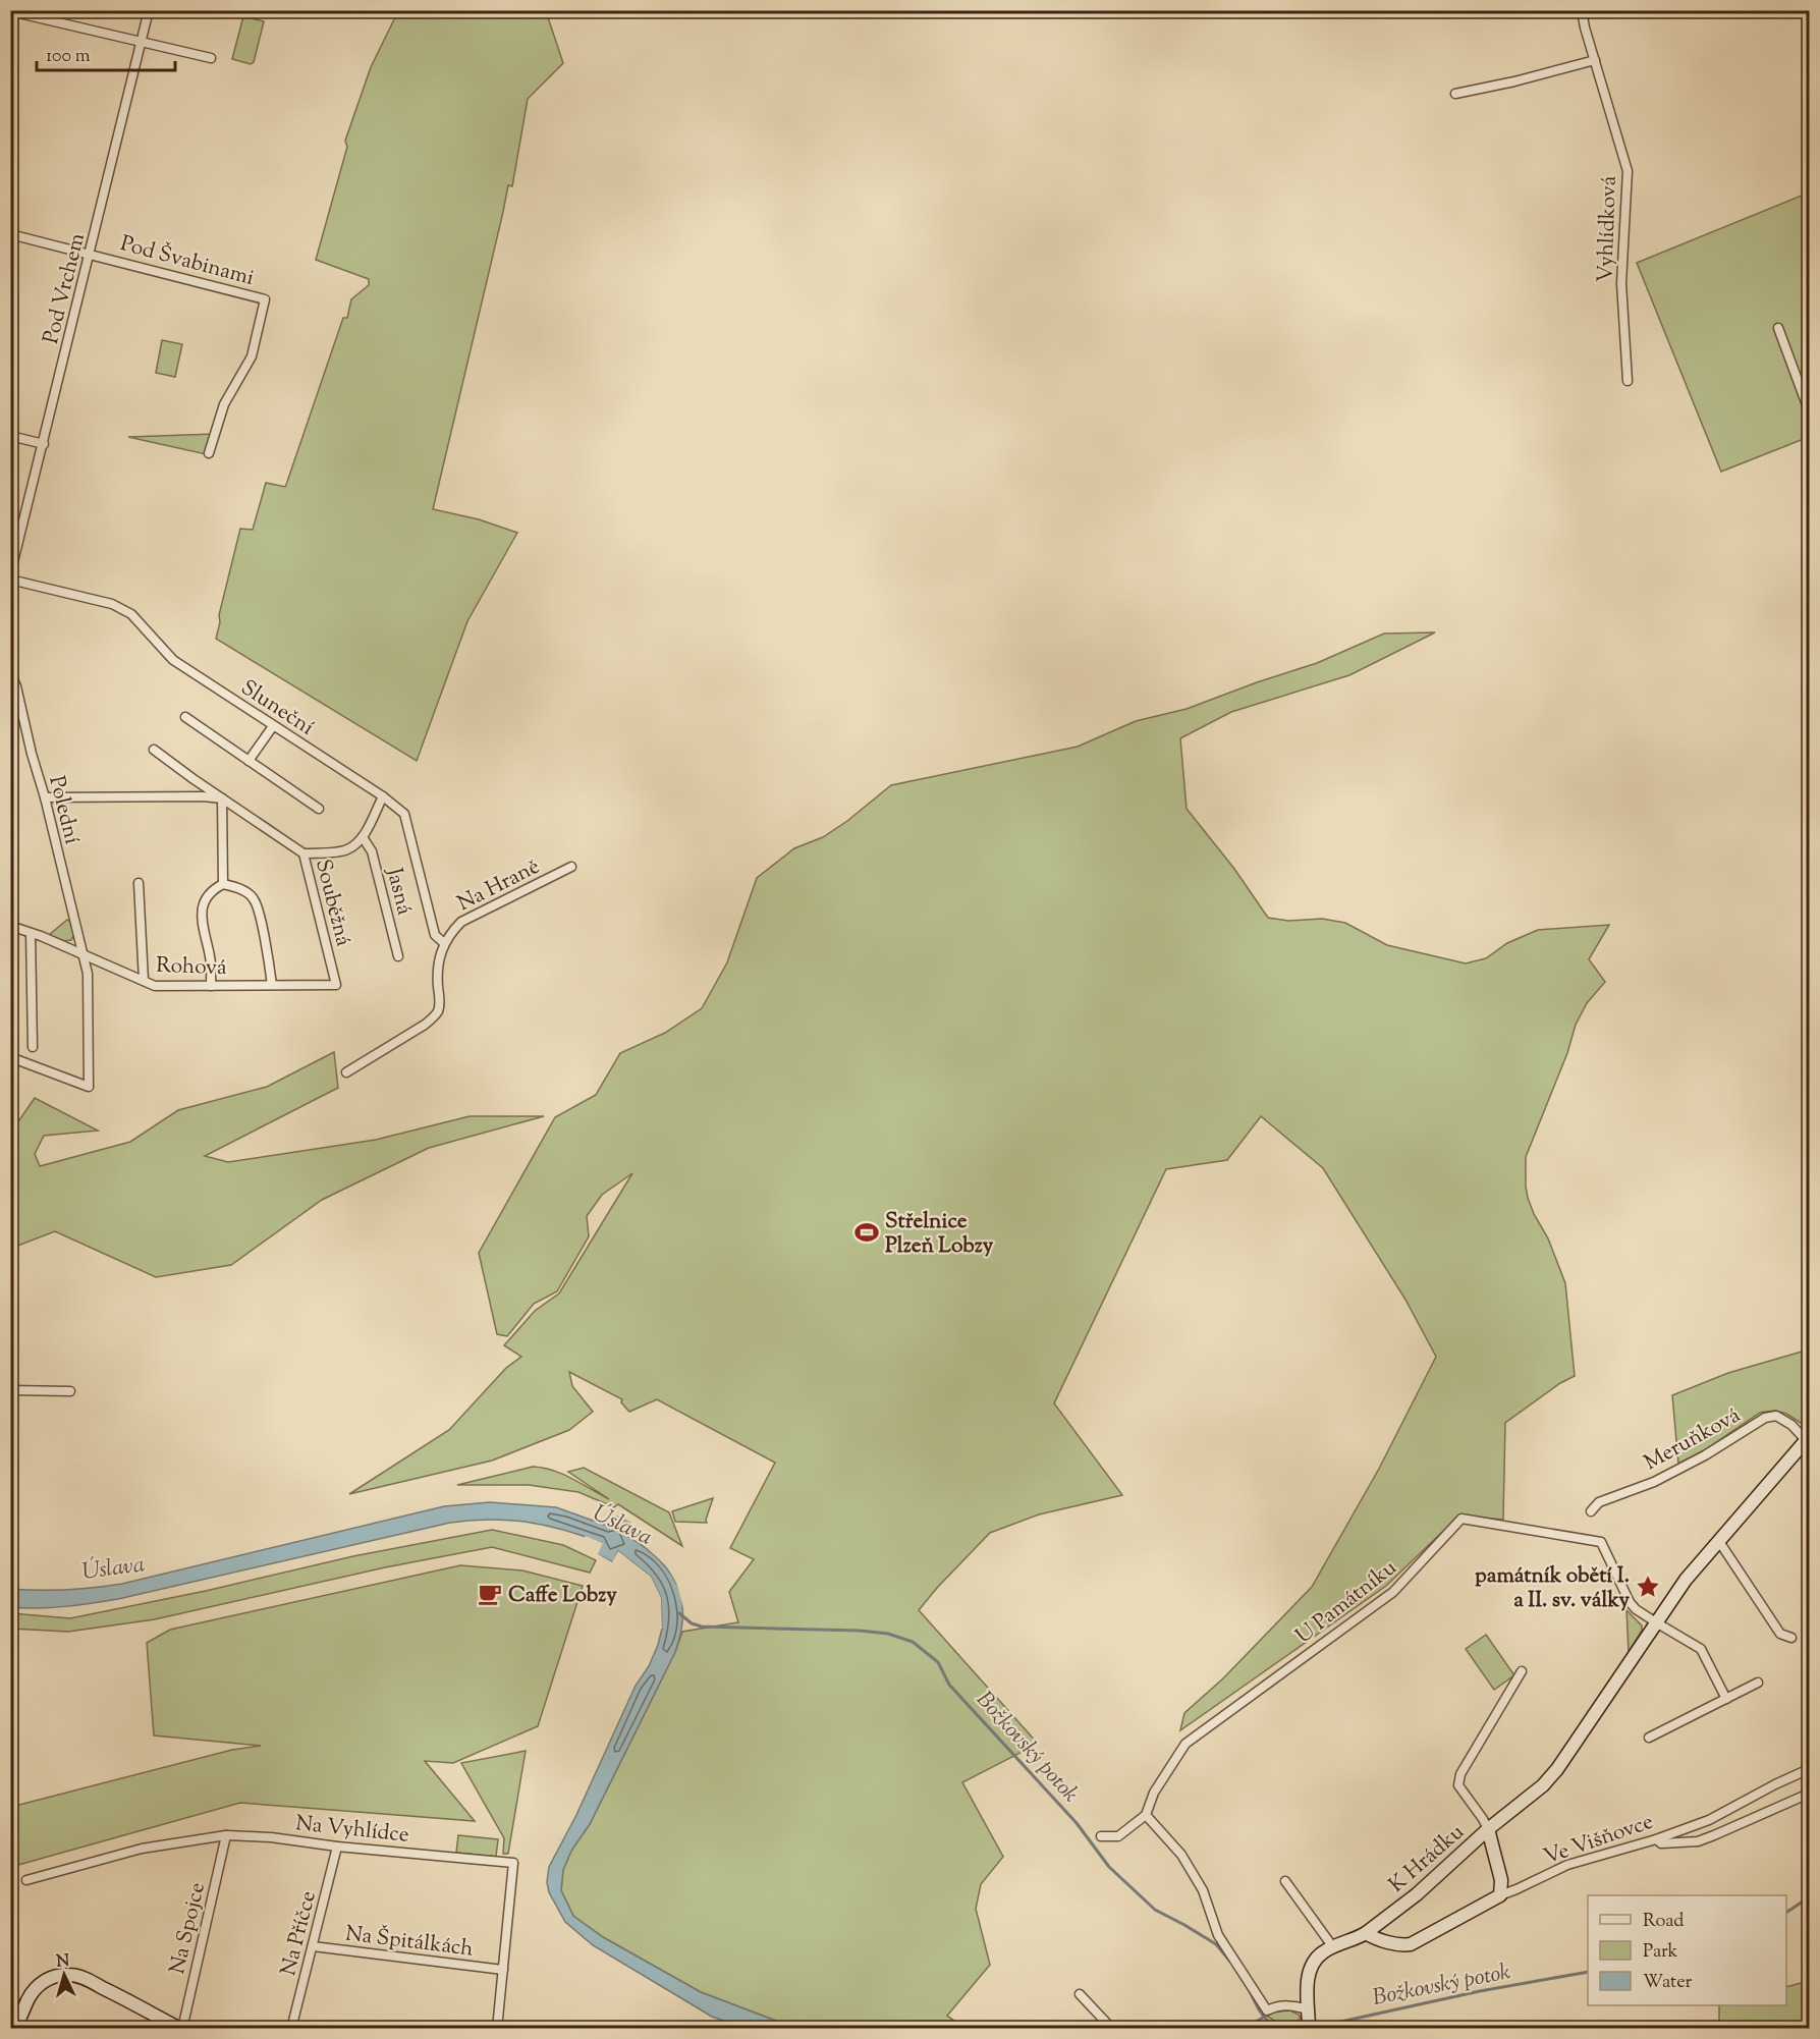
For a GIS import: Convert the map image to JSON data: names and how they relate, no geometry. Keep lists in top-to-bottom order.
{
  "streets": {
    "street": [
      "Vyhlídková",
      "Pod Švabinami",
      "Pod Vrchem",
      "Sluneční",
      "Polední",
      "Na Hraně",
      "Jasná",
      "Souběžná",
      "Rohová",
      "Meruňková",
      "U Památníku",
      "Na Vyhlídce",
      "Ve Višňovce",
      "K Hrádku",
      "Na Spojce",
      "Na Příčce",
      "Na Špitálkách"
    ]
  },
  "crossings": [
    ["Pod Švabinami", "Pod Vrchem"],
    ["Sluneční", "Na Hraně"],
    ["Souběžná", "Rohová"],
    ["Na Vyhlídce", "Na Spojce"],
    ["Na Vyhlídce", "Na Příčce"],
    ["Na Vyhlídce", "Na Špitálkách"],
    ["Ve Višňovce", "K Hrádku"],
    ["Na Příčce", "Na Špitálkách"]
  ],
  "water": ["Úslava", "Božkovský potok"],
  "places": {
    "sports": ["Střelnice Plzeň Lobzy"],
    "place": ["památník obětí I. a II. sv. války"],
    "cafe": ["Caffe Lobzy"]
  },
  "legend": ["Road", "Park", "Water"],
  "scale_bar": "100 m",
  "north": "top"
}
